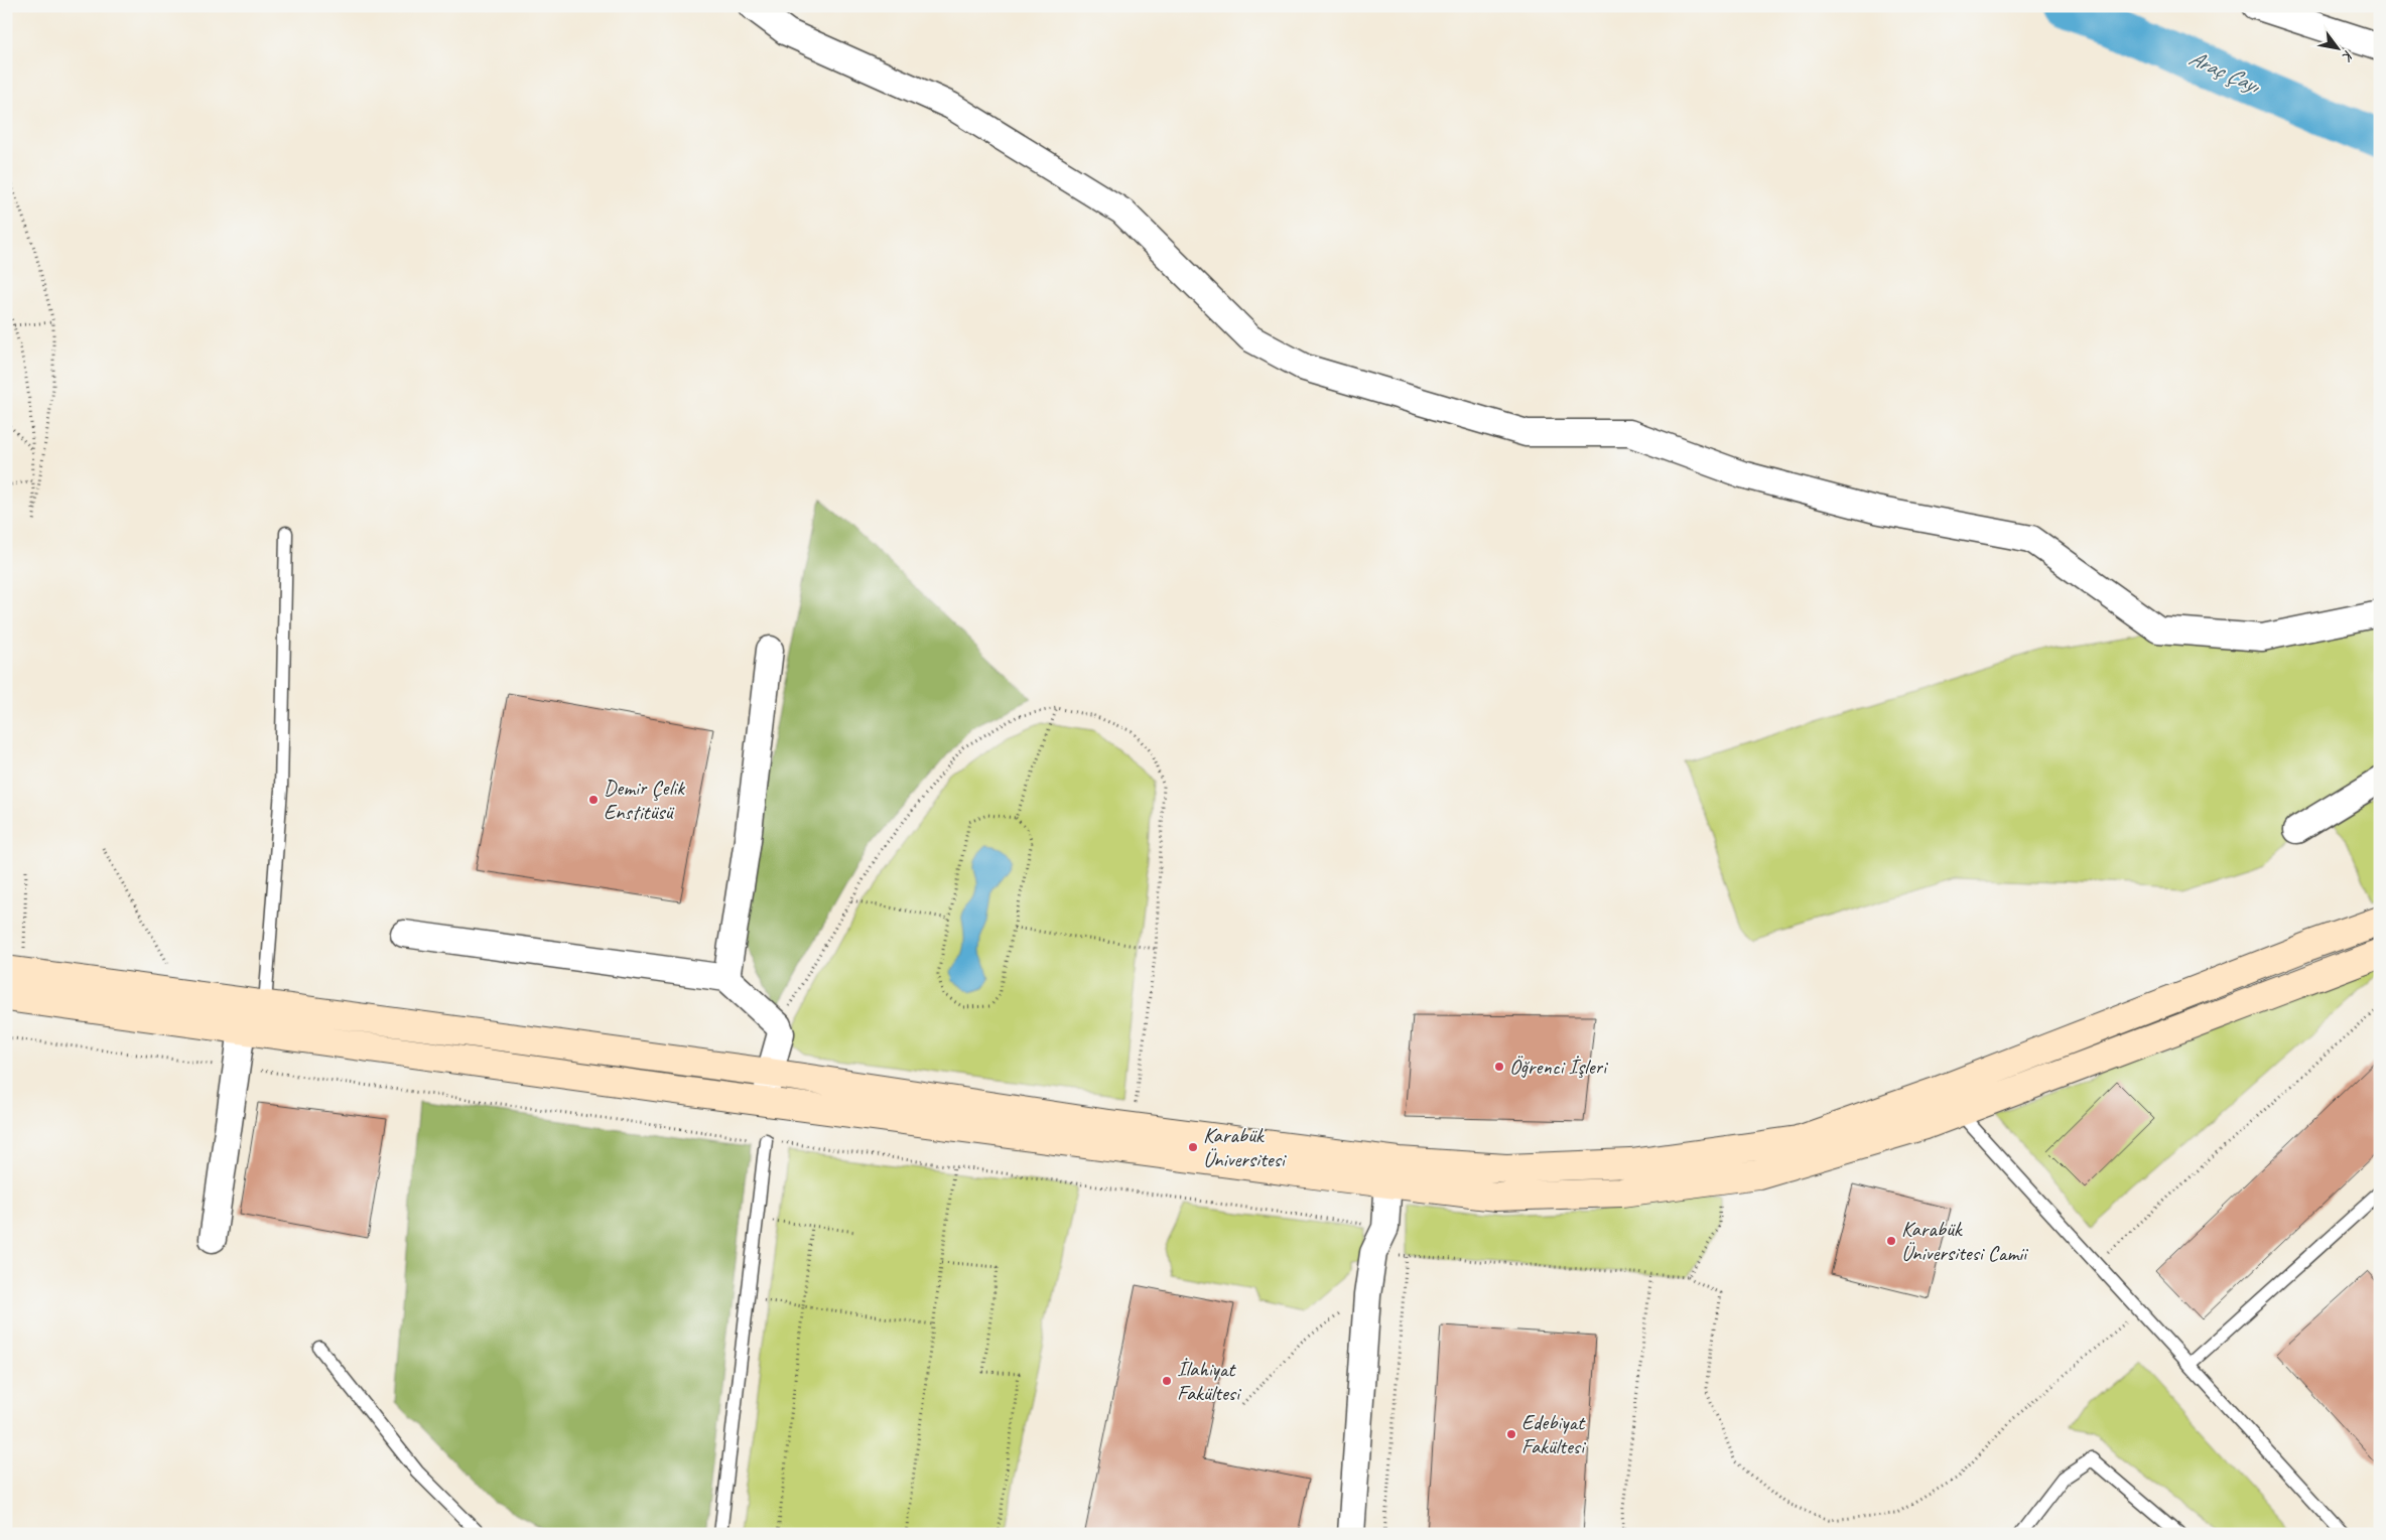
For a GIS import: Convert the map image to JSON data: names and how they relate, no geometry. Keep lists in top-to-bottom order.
{
  "water": ["Araç Çayı"],
  "places": [
    "Demir Çelik Enstitüsü",
    "Öğrenci İşleri",
    "Karabük Üniversitesi",
    "Karabük Üniversitesi Camii",
    "İlahiyat Fakültesi",
    "Edebiyat Fakültesi"
  ],
  "north": "bottom right"
}
